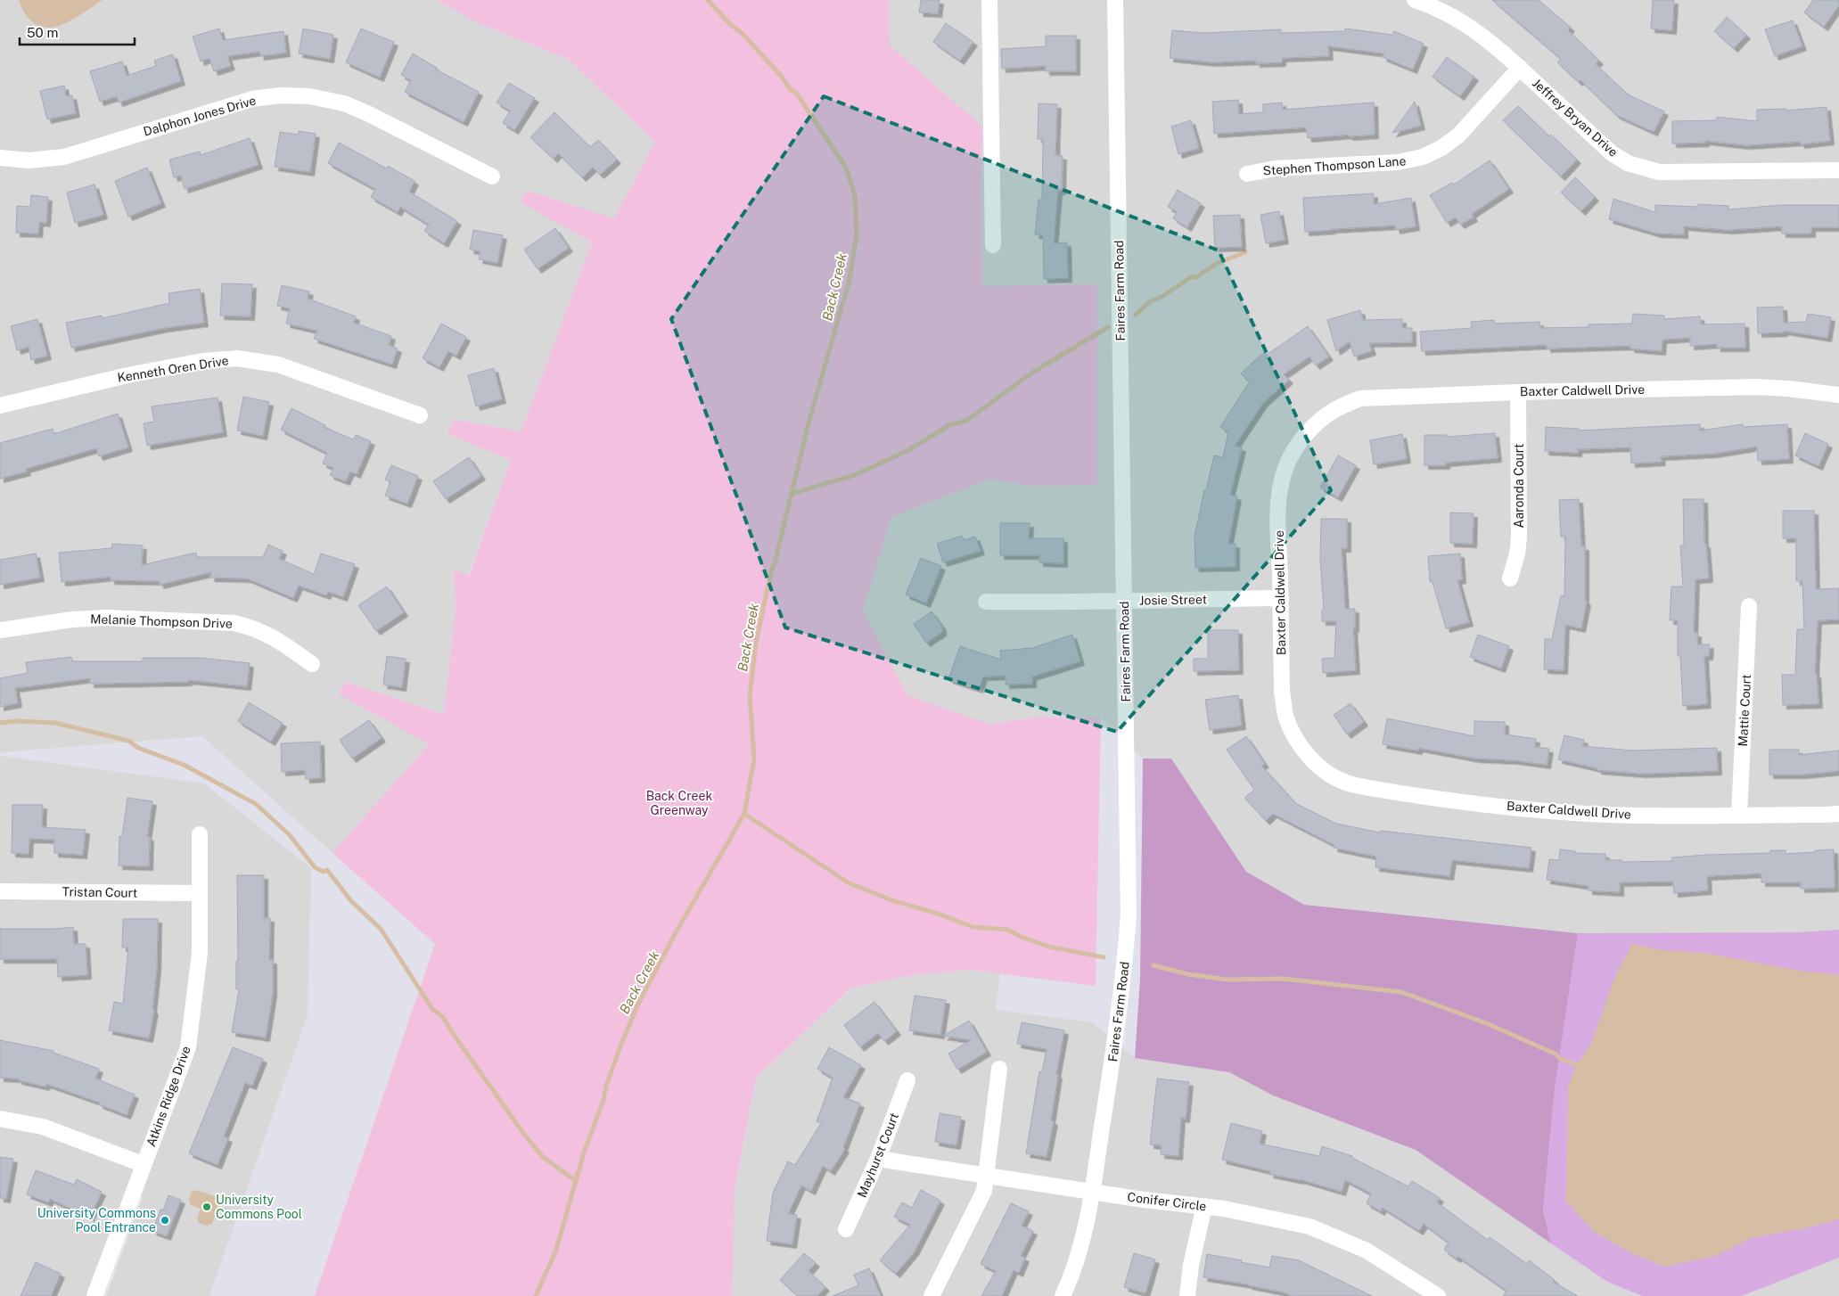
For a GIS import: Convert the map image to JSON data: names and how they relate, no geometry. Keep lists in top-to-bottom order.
{
  "streets": {
    "street": [
      "Dalphon Jones Drive",
      "Jeffrey Bryan Drive",
      "Stephen Thompson Lane",
      "Faires Farm Road",
      "Kenneth Oren Drive",
      "Baxter Caldwell Drive",
      "Aaronda Court",
      "Josie Street",
      "Melanie Thompson Drive",
      "Mattie Court",
      "Tristan Court",
      "Atkins Ridge Drive",
      "Mayhurst Court",
      "Conifer Circle"
    ]
  },
  "crossings": [
    ["Jeffrey Bryan Drive", "Stephen Thompson Lane"],
    ["Faires Farm Road", "Josie Street"],
    ["Faires Farm Road", "Conifer Circle"],
    ["Baxter Caldwell Drive", "Aaronda Court"],
    ["Baxter Caldwell Drive", "Josie Street"],
    ["Baxter Caldwell Drive", "Mattie Court"],
    ["Tristan Court", "Atkins Ridge Drive"],
    ["Mayhurst Court", "Conifer Circle"]
  ],
  "water": ["Back Creek"],
  "parks": ["Back Creek Greenway"],
  "places": ["University Commons Pool", "University Commons Pool Entrance"],
  "scale_bar": "50 m"
}
